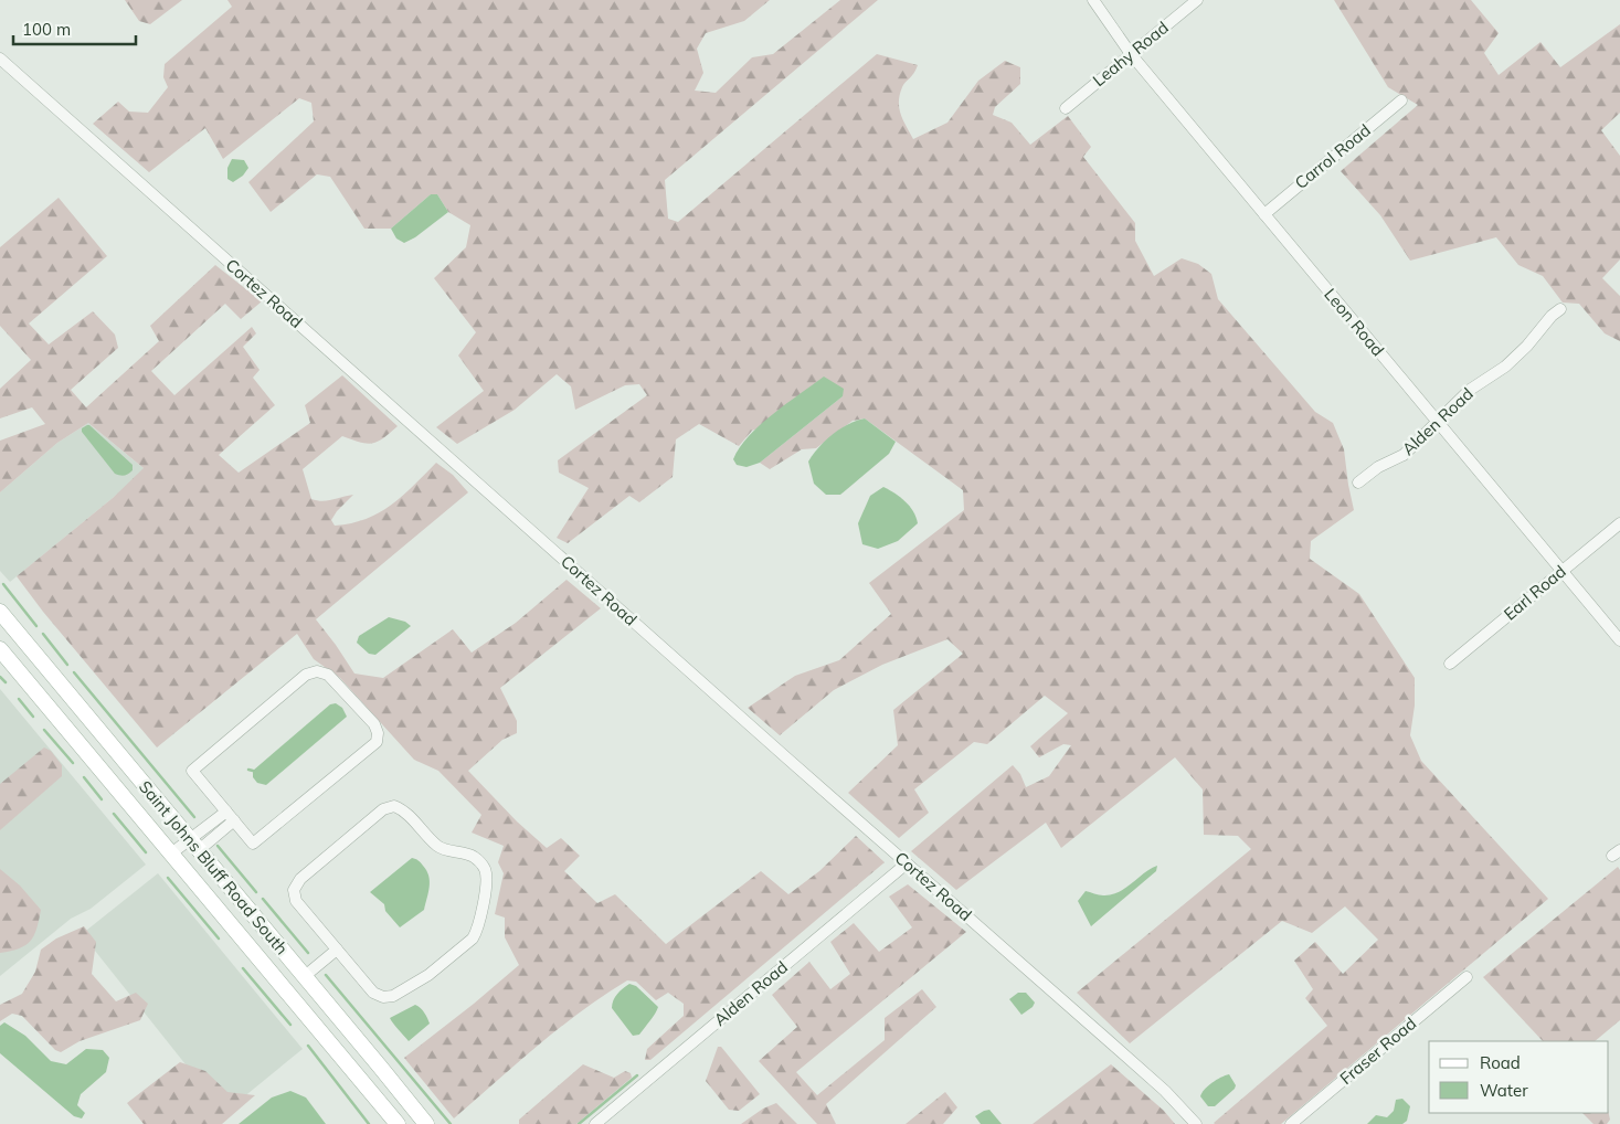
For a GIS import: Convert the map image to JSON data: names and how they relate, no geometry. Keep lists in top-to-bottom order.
{
  "streets": {
    "main road": ["Saint Johns Bluff Road South"],
    "street": [
      "Leahy Road",
      "Carrol Road",
      "Cortez Road",
      "Leon Road",
      "Alden Road",
      "Earl Road",
      "Fraser Road"
    ]
  },
  "crossings": [
    ["Leahy Road", "Leon Road"],
    ["Carrol Road", "Leon Road"],
    ["Cortez Road", "Alden Road"],
    ["Leon Road", "Alden Road"],
    ["Leon Road", "Earl Road"]
  ],
  "legend": ["Road", "Water"],
  "scale_bar": "100 m"
}
